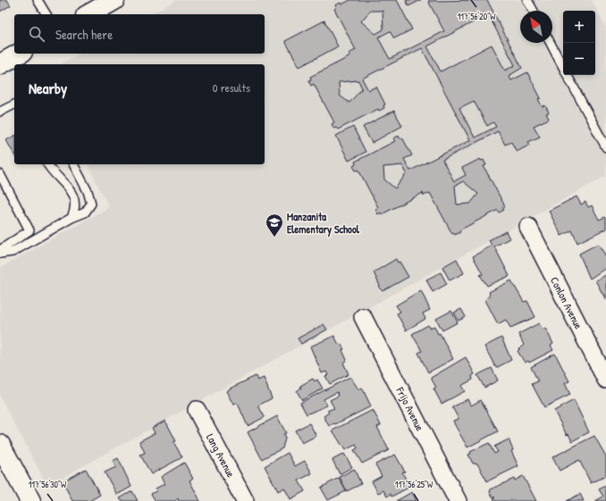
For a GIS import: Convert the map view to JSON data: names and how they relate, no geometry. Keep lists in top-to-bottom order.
{
  "streets": {
    "street": ["Conlon Avenue", "Frijo Avenue", "Lang Avenue"]
  },
  "places": {
    "school or university": ["Manzanita Elementary School"]
  },
  "north": "top left",
  "page": {
    "map_buttons": ["+", "−"],
    "search": "Search here",
    "heading": ["Nearby", "0 results"]
  },
  "coordinates": ["117°56'20\"W", "117°56'30\"W", "117°56'25\"W"]
}
